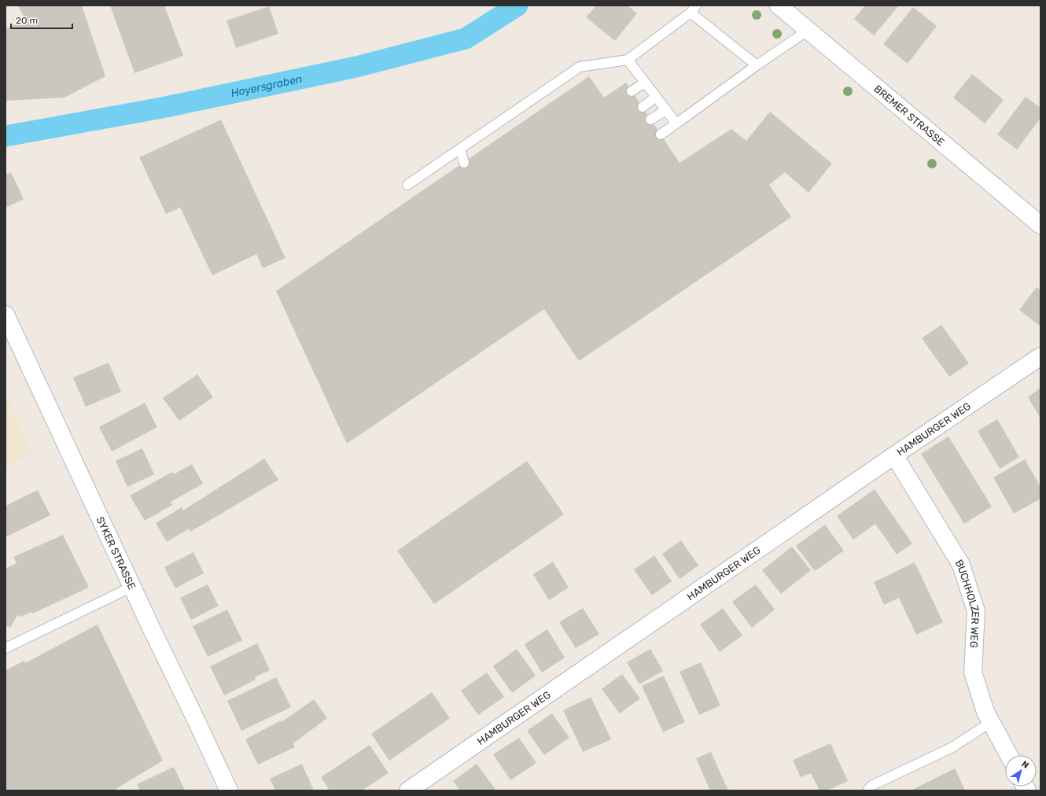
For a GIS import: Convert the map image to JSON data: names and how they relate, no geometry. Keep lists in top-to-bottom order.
{
  "streets": {
    "street": [
      "BREMER STRASSE",
      "HAMBURGER WEG",
      "SYKER STRASSE",
      "BUCHHOLZER WEG"
    ]
  },
  "crossings": [
    ["HAMBURGER WEG", "BUCHHOLZER WEG"]
  ],
  "water": ["Hoyersgraben"],
  "scale_bar": "20 m",
  "north": "top right"
}
